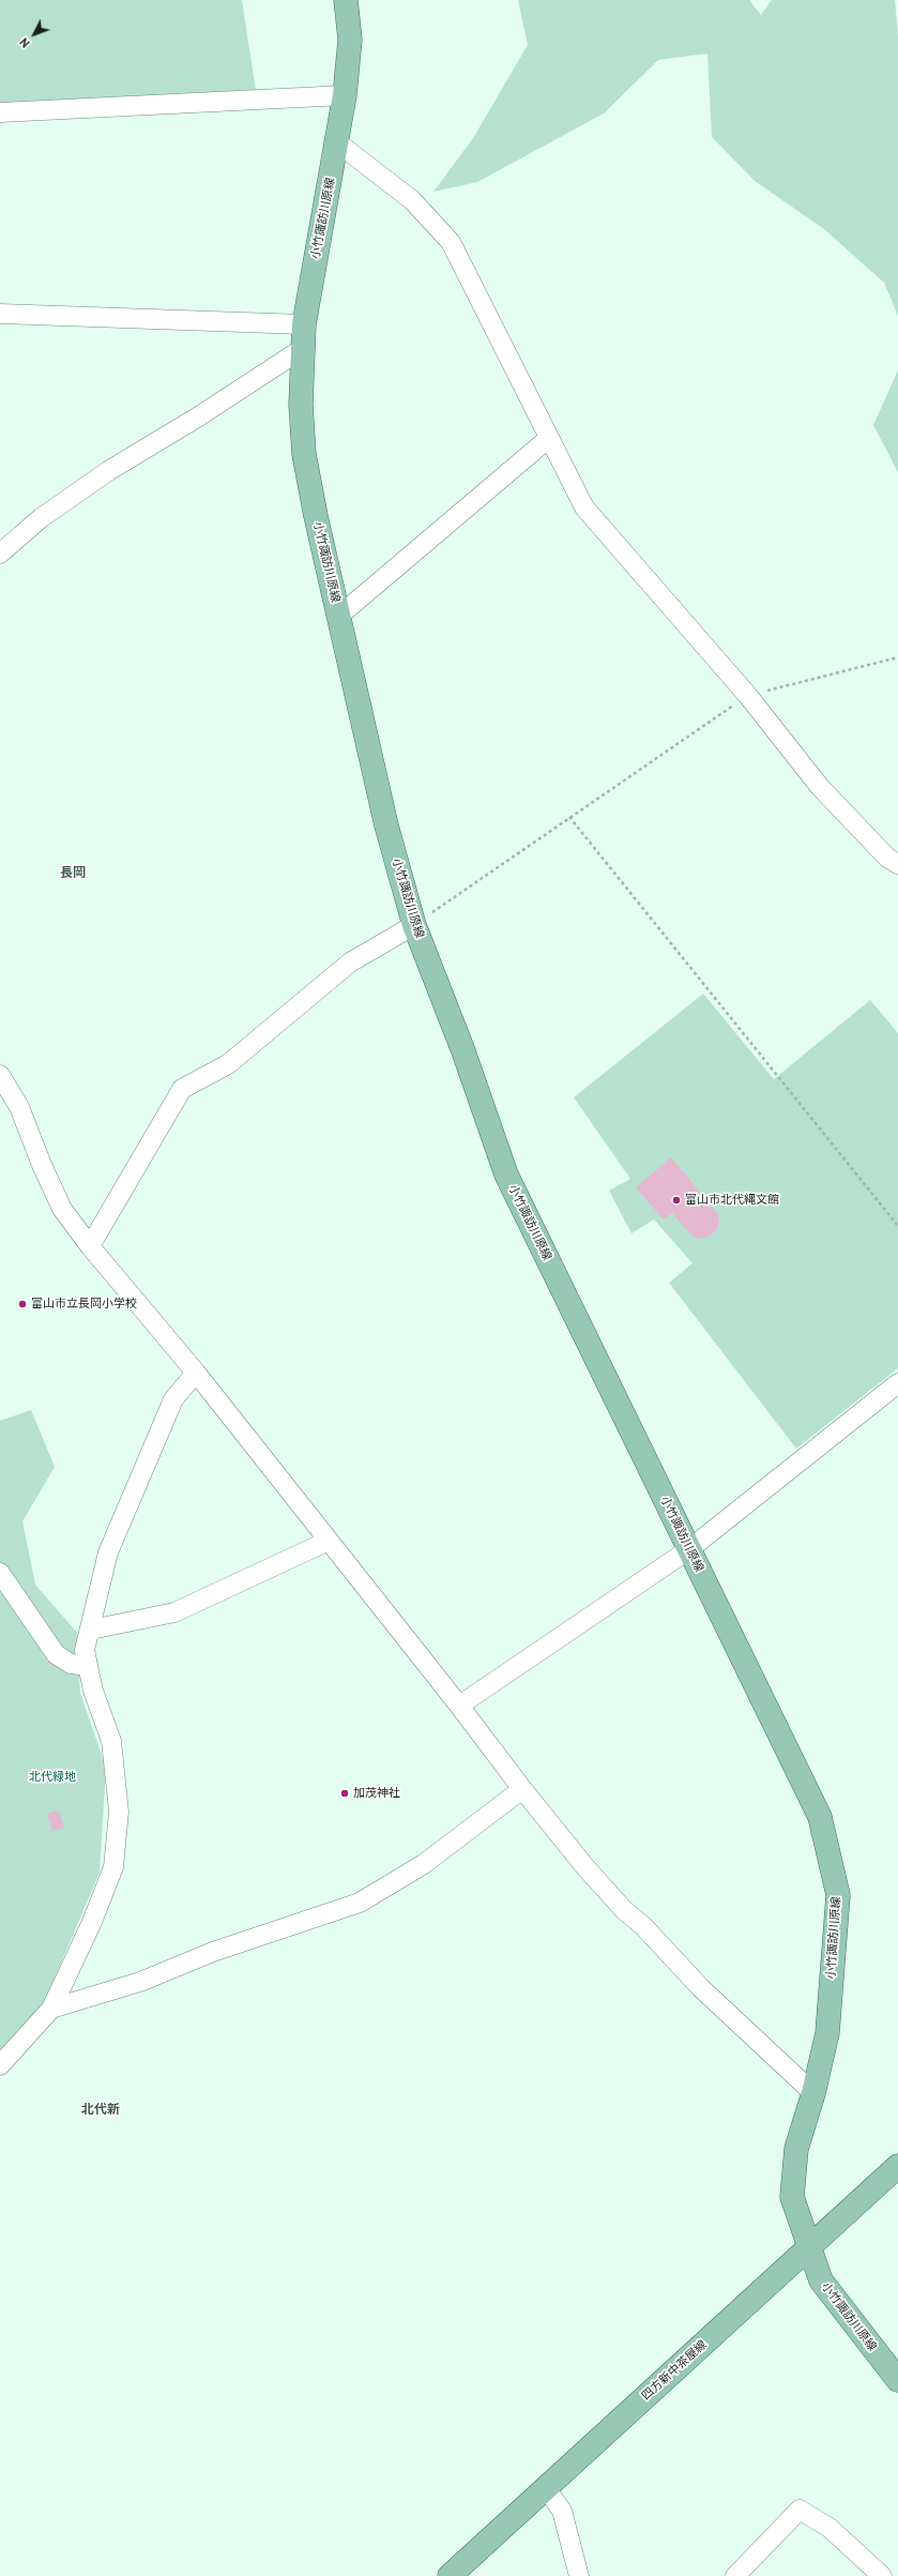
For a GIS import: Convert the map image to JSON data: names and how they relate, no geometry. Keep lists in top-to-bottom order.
{
  "streets": {
    "main road": ["小竹諏訪川原線", "四方新中茶屋線"]
  },
  "crossings": [
    ["小竹諏訪川原線", "四方新中茶屋線"]
  ],
  "districts": ["長岡", "北代新"],
  "parks": ["北代緑地"],
  "places": ["富山市北代縄文館", "富山市立長岡小学校", "加茂神社"],
  "north": "bottom left"
}
